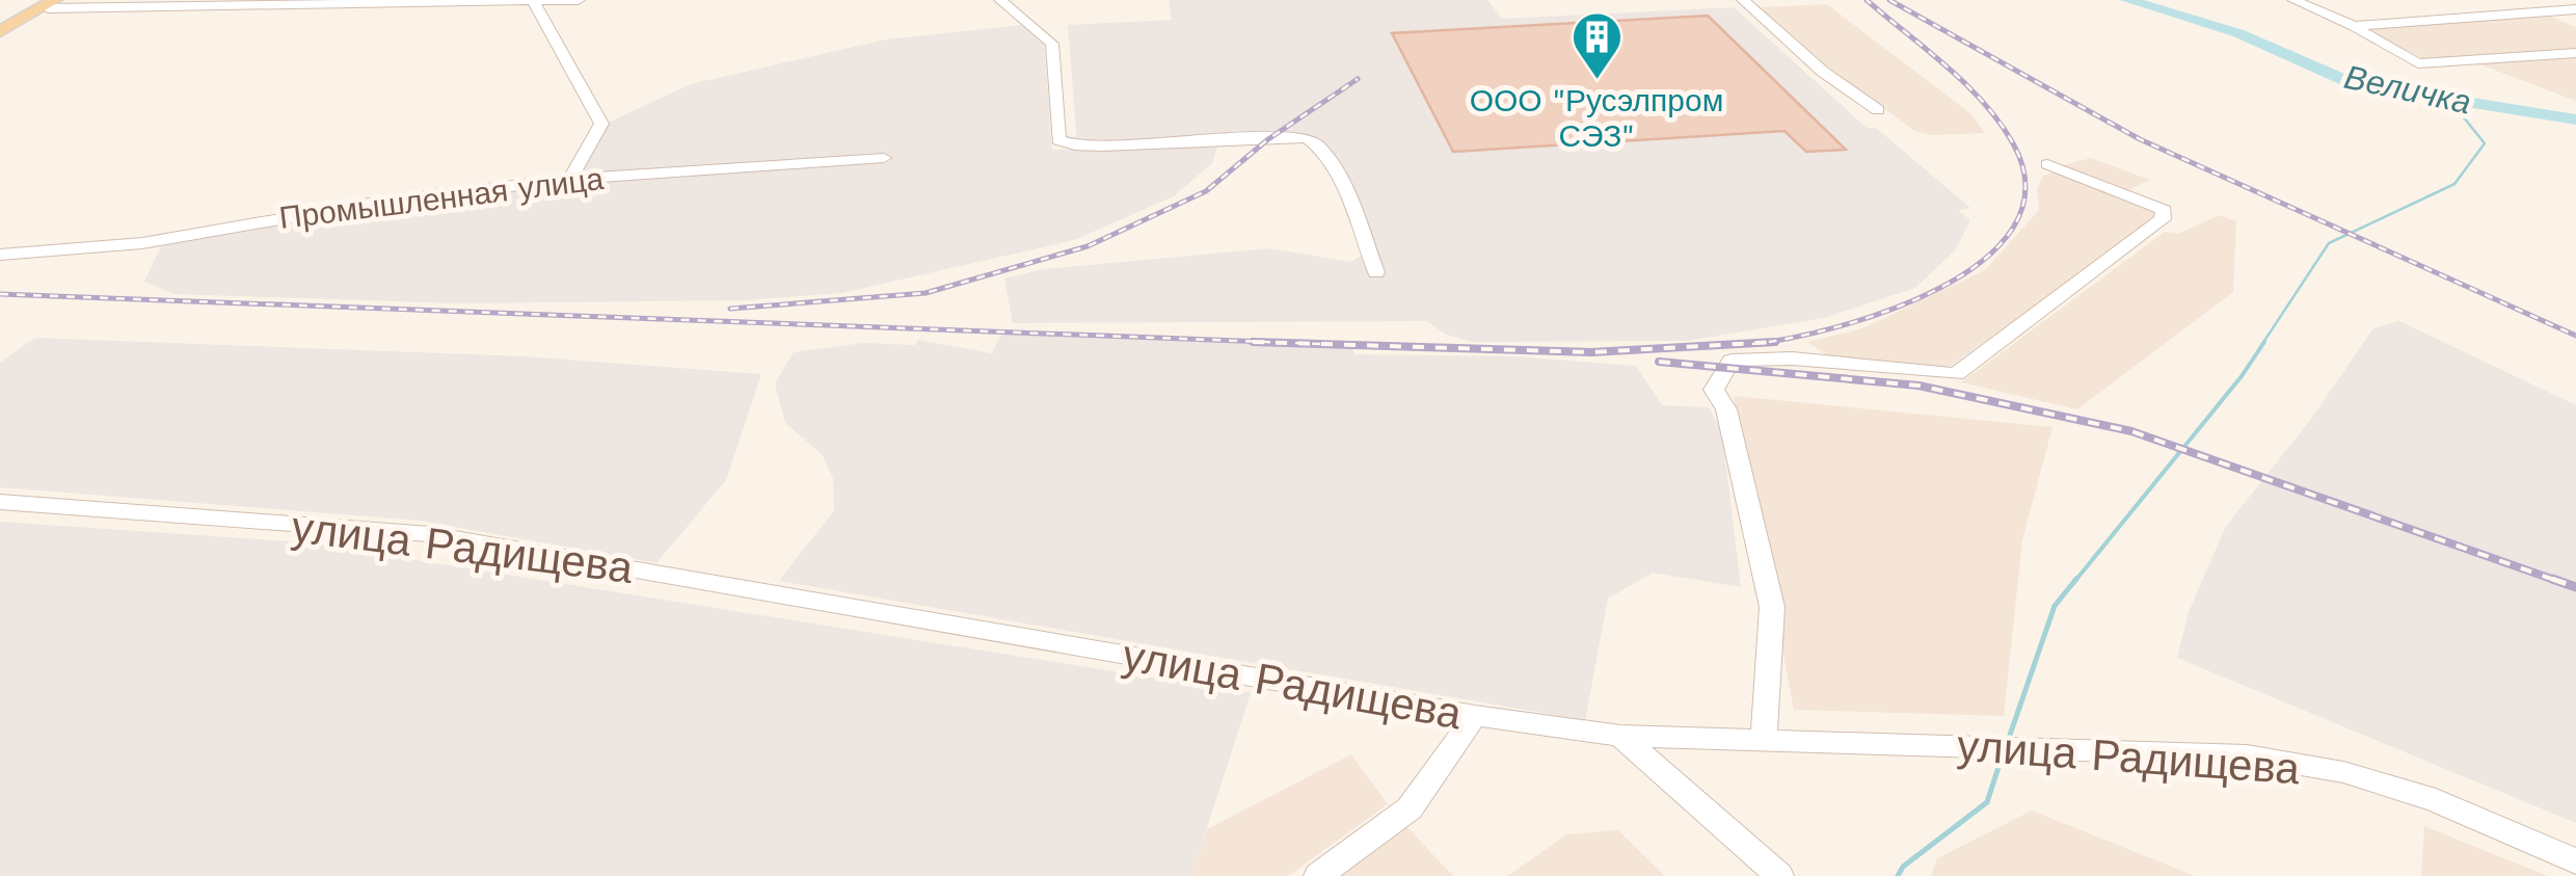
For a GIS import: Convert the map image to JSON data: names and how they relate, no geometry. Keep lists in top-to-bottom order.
{
  "streets": {
    "street": ["Промышленная улица", "улица Радищева"]
  },
  "water": ["Величка"],
  "places": {
    "building": ["ООО \"Русэлпром СЭЗ\""]
  }
}
